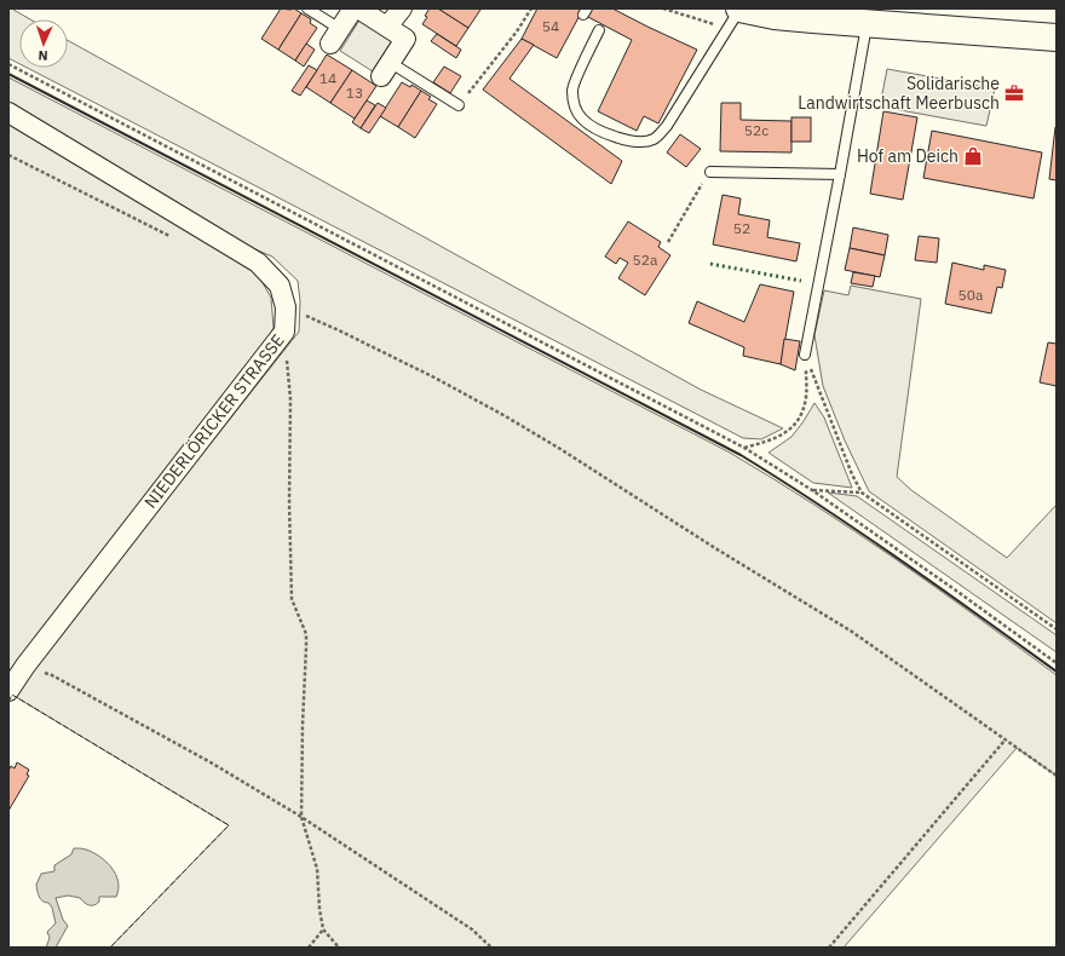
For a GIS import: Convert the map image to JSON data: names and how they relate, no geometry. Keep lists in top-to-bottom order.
{
  "streets": {
    "street": ["NIEDERLÖRICKER STRASSE"]
  },
  "places": {
    "office": ["Solidarische Landwirtschaft Meerbusch"],
    "shop": ["Hof am Deich"]
  },
  "house_numbers": [
    "54",
    "14",
    "13",
    "52c",
    "52",
    "52a",
    "50a"
  ],
  "north": "bottom"
}
